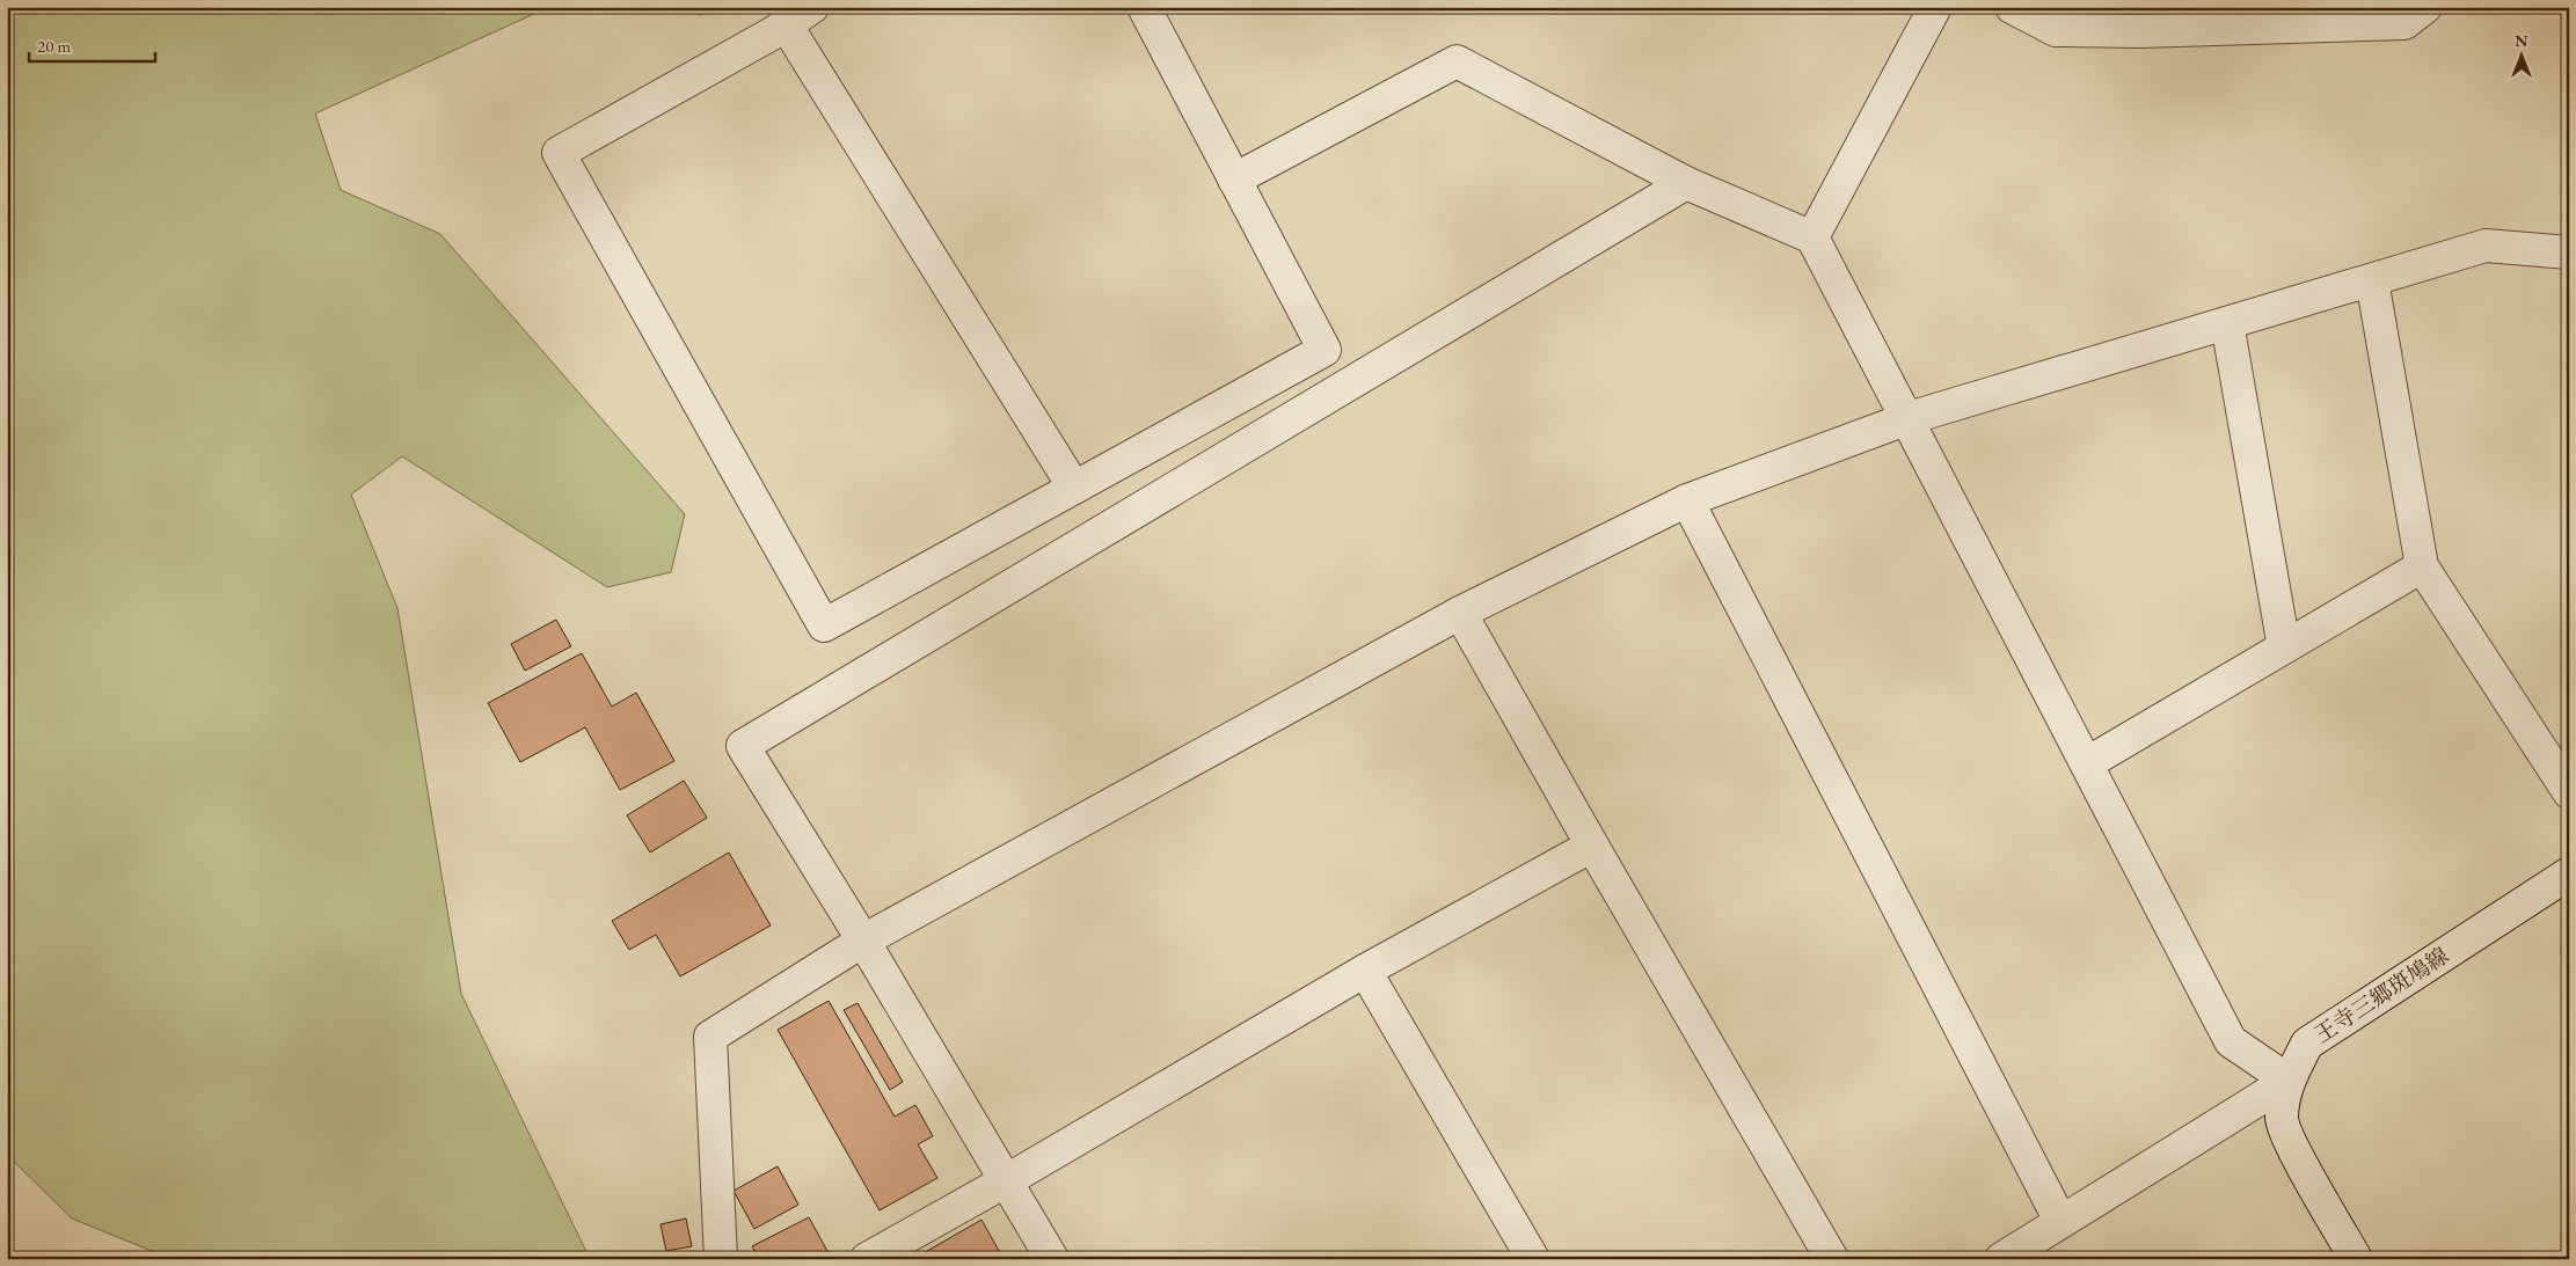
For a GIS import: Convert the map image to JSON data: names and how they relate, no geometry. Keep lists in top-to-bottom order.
{
  "streets": {
    "street": ["王寺三郷斑鳩線"]
  },
  "scale_bar": "20 m",
  "north": "top"
}
